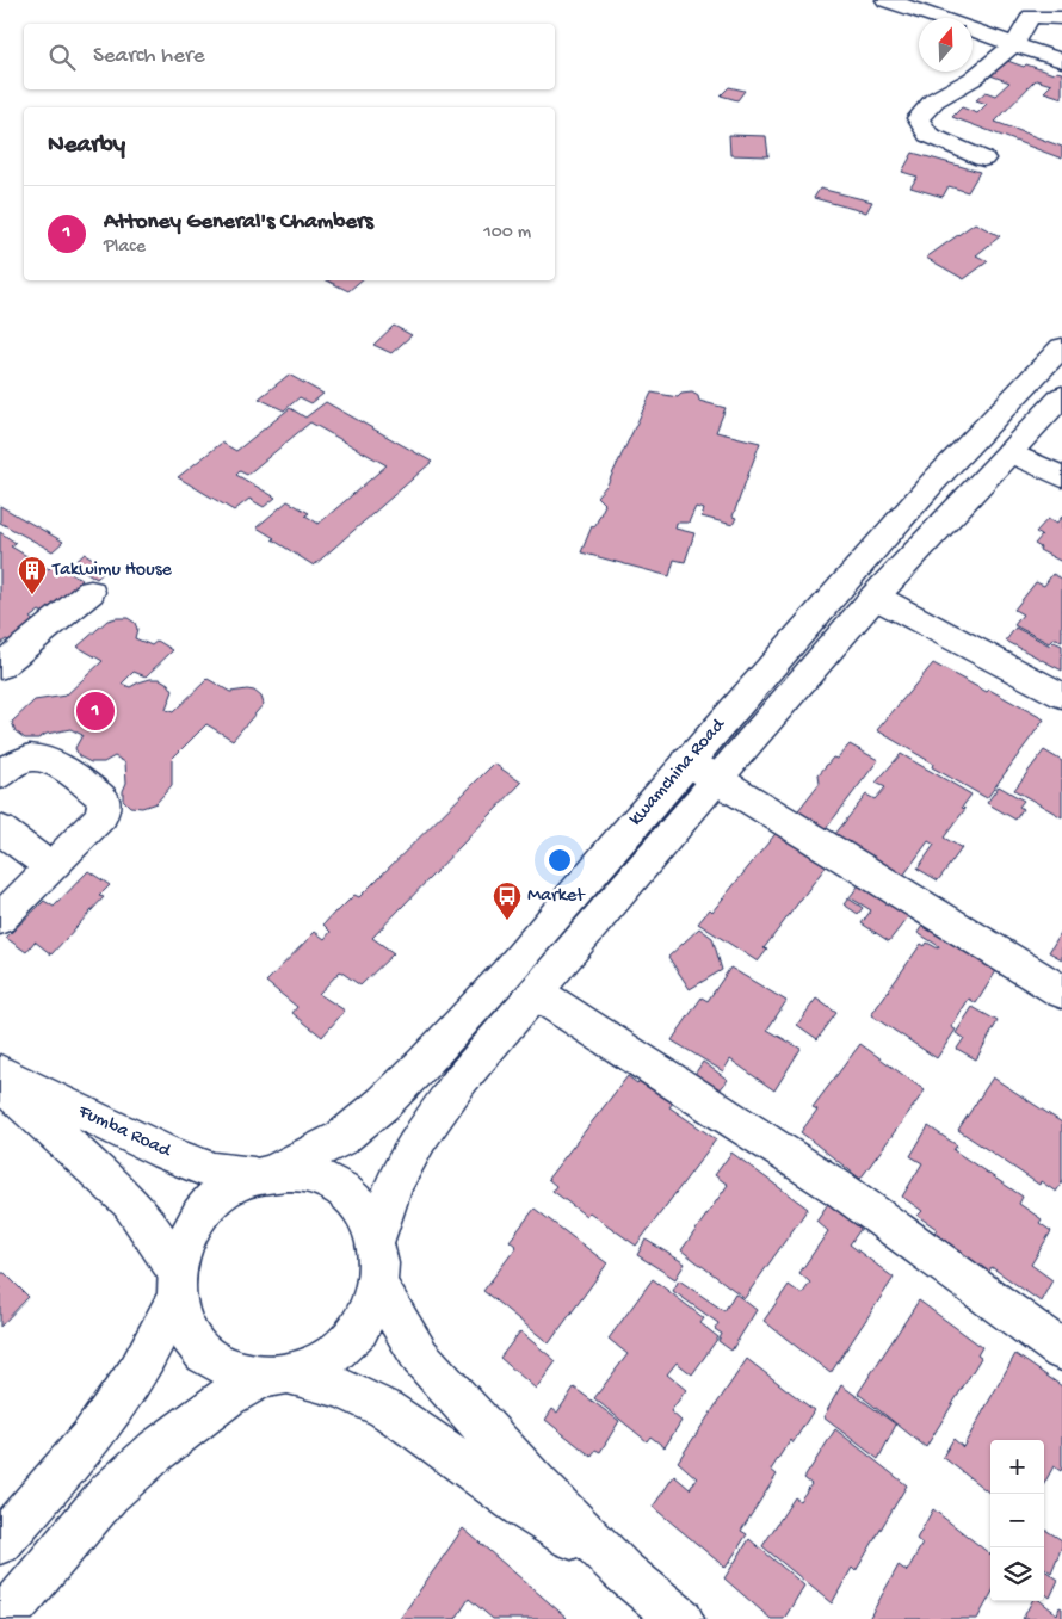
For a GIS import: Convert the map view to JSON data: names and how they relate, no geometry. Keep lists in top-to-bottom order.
{
  "streets": {
    "main road": ["kwamchina Road", "Fumba Road"]
  },
  "crossings": [
    ["kwamchina Road", "Fumba Road"]
  ],
  "places": {
    "building": ["Takwimu House"],
    "bus stop": ["Market"]
  },
  "north": "top",
  "page": {
    "search": "Search here",
    "heading": "Nearby",
    "list": [
      {
        "mark": "1",
        "name": "Attoney General's Chambers",
        "note": "Place",
        "value": "100 m"
      }
    ],
    "pins": "1",
    "map_buttons": ["+", "−"]
  }
}
